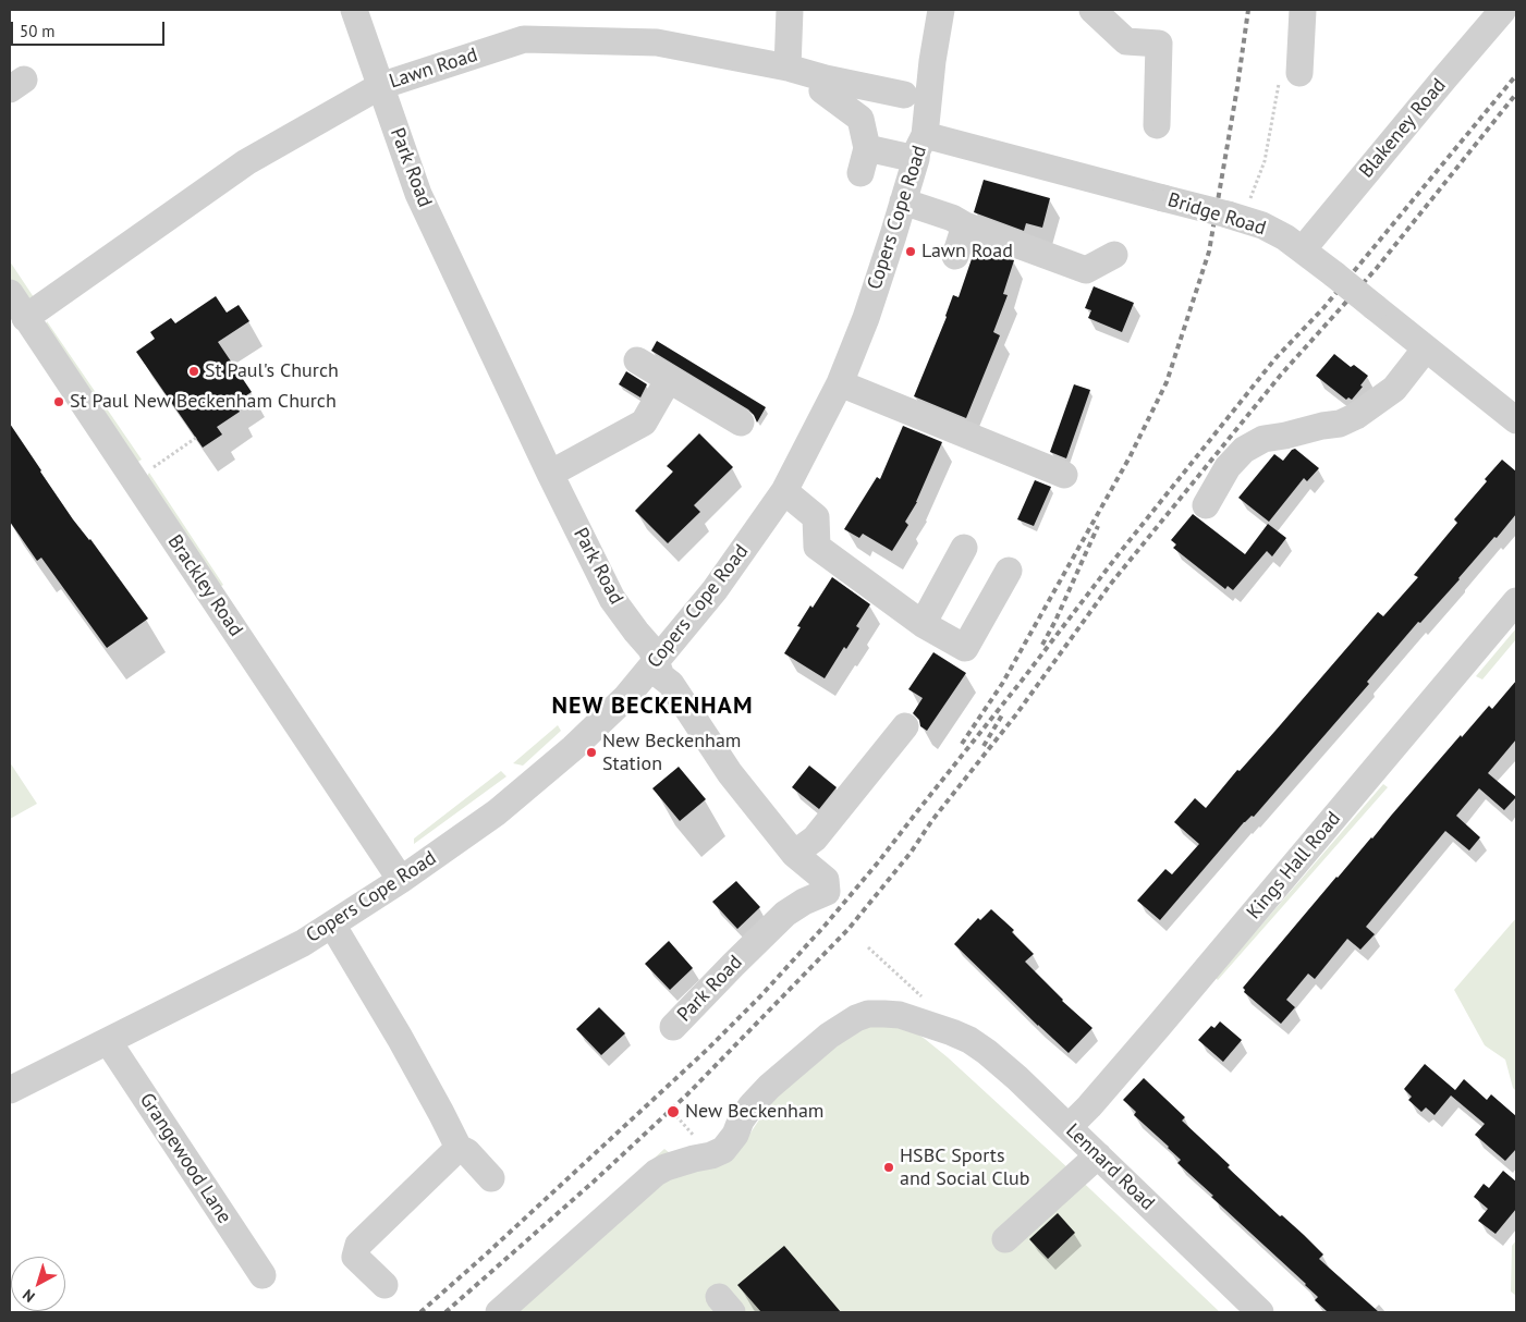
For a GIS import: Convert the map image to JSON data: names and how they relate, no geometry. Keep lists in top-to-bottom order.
{
  "streets": {
    "street": [
      "Lawn Road",
      "Blakeney Road",
      "Park Road",
      "Bridge Road",
      "Copers Cope Road",
      "Brackley Road",
      "Kings Hall Road",
      "Grangewood Lane",
      "Lennard Road"
    ]
  },
  "crossings": [
    ["Lawn Road", "Park Road"],
    ["Lawn Road", "Bridge Road"],
    ["Lawn Road", "Brackley Road"],
    ["Blakeney Road", "Bridge Road"],
    ["Park Road", "Copers Cope Road"],
    ["Bridge Road", "Copers Cope Road"],
    ["Copers Cope Road", "Brackley Road"],
    ["Copers Cope Road", "Grangewood Lane"],
    ["Kings Hall Road", "Lennard Road"]
  ],
  "districts": ["NEW BECKENHAM"],
  "places": [
    "Lawn Road",
    "St Paul's Church",
    "St Paul New Beckenham Church",
    "New Beckenham Station",
    "New Beckenham",
    "HSBC Sports and Social Club"
  ],
  "scale_bar": "50 m",
  "north": "bottom left"
}
